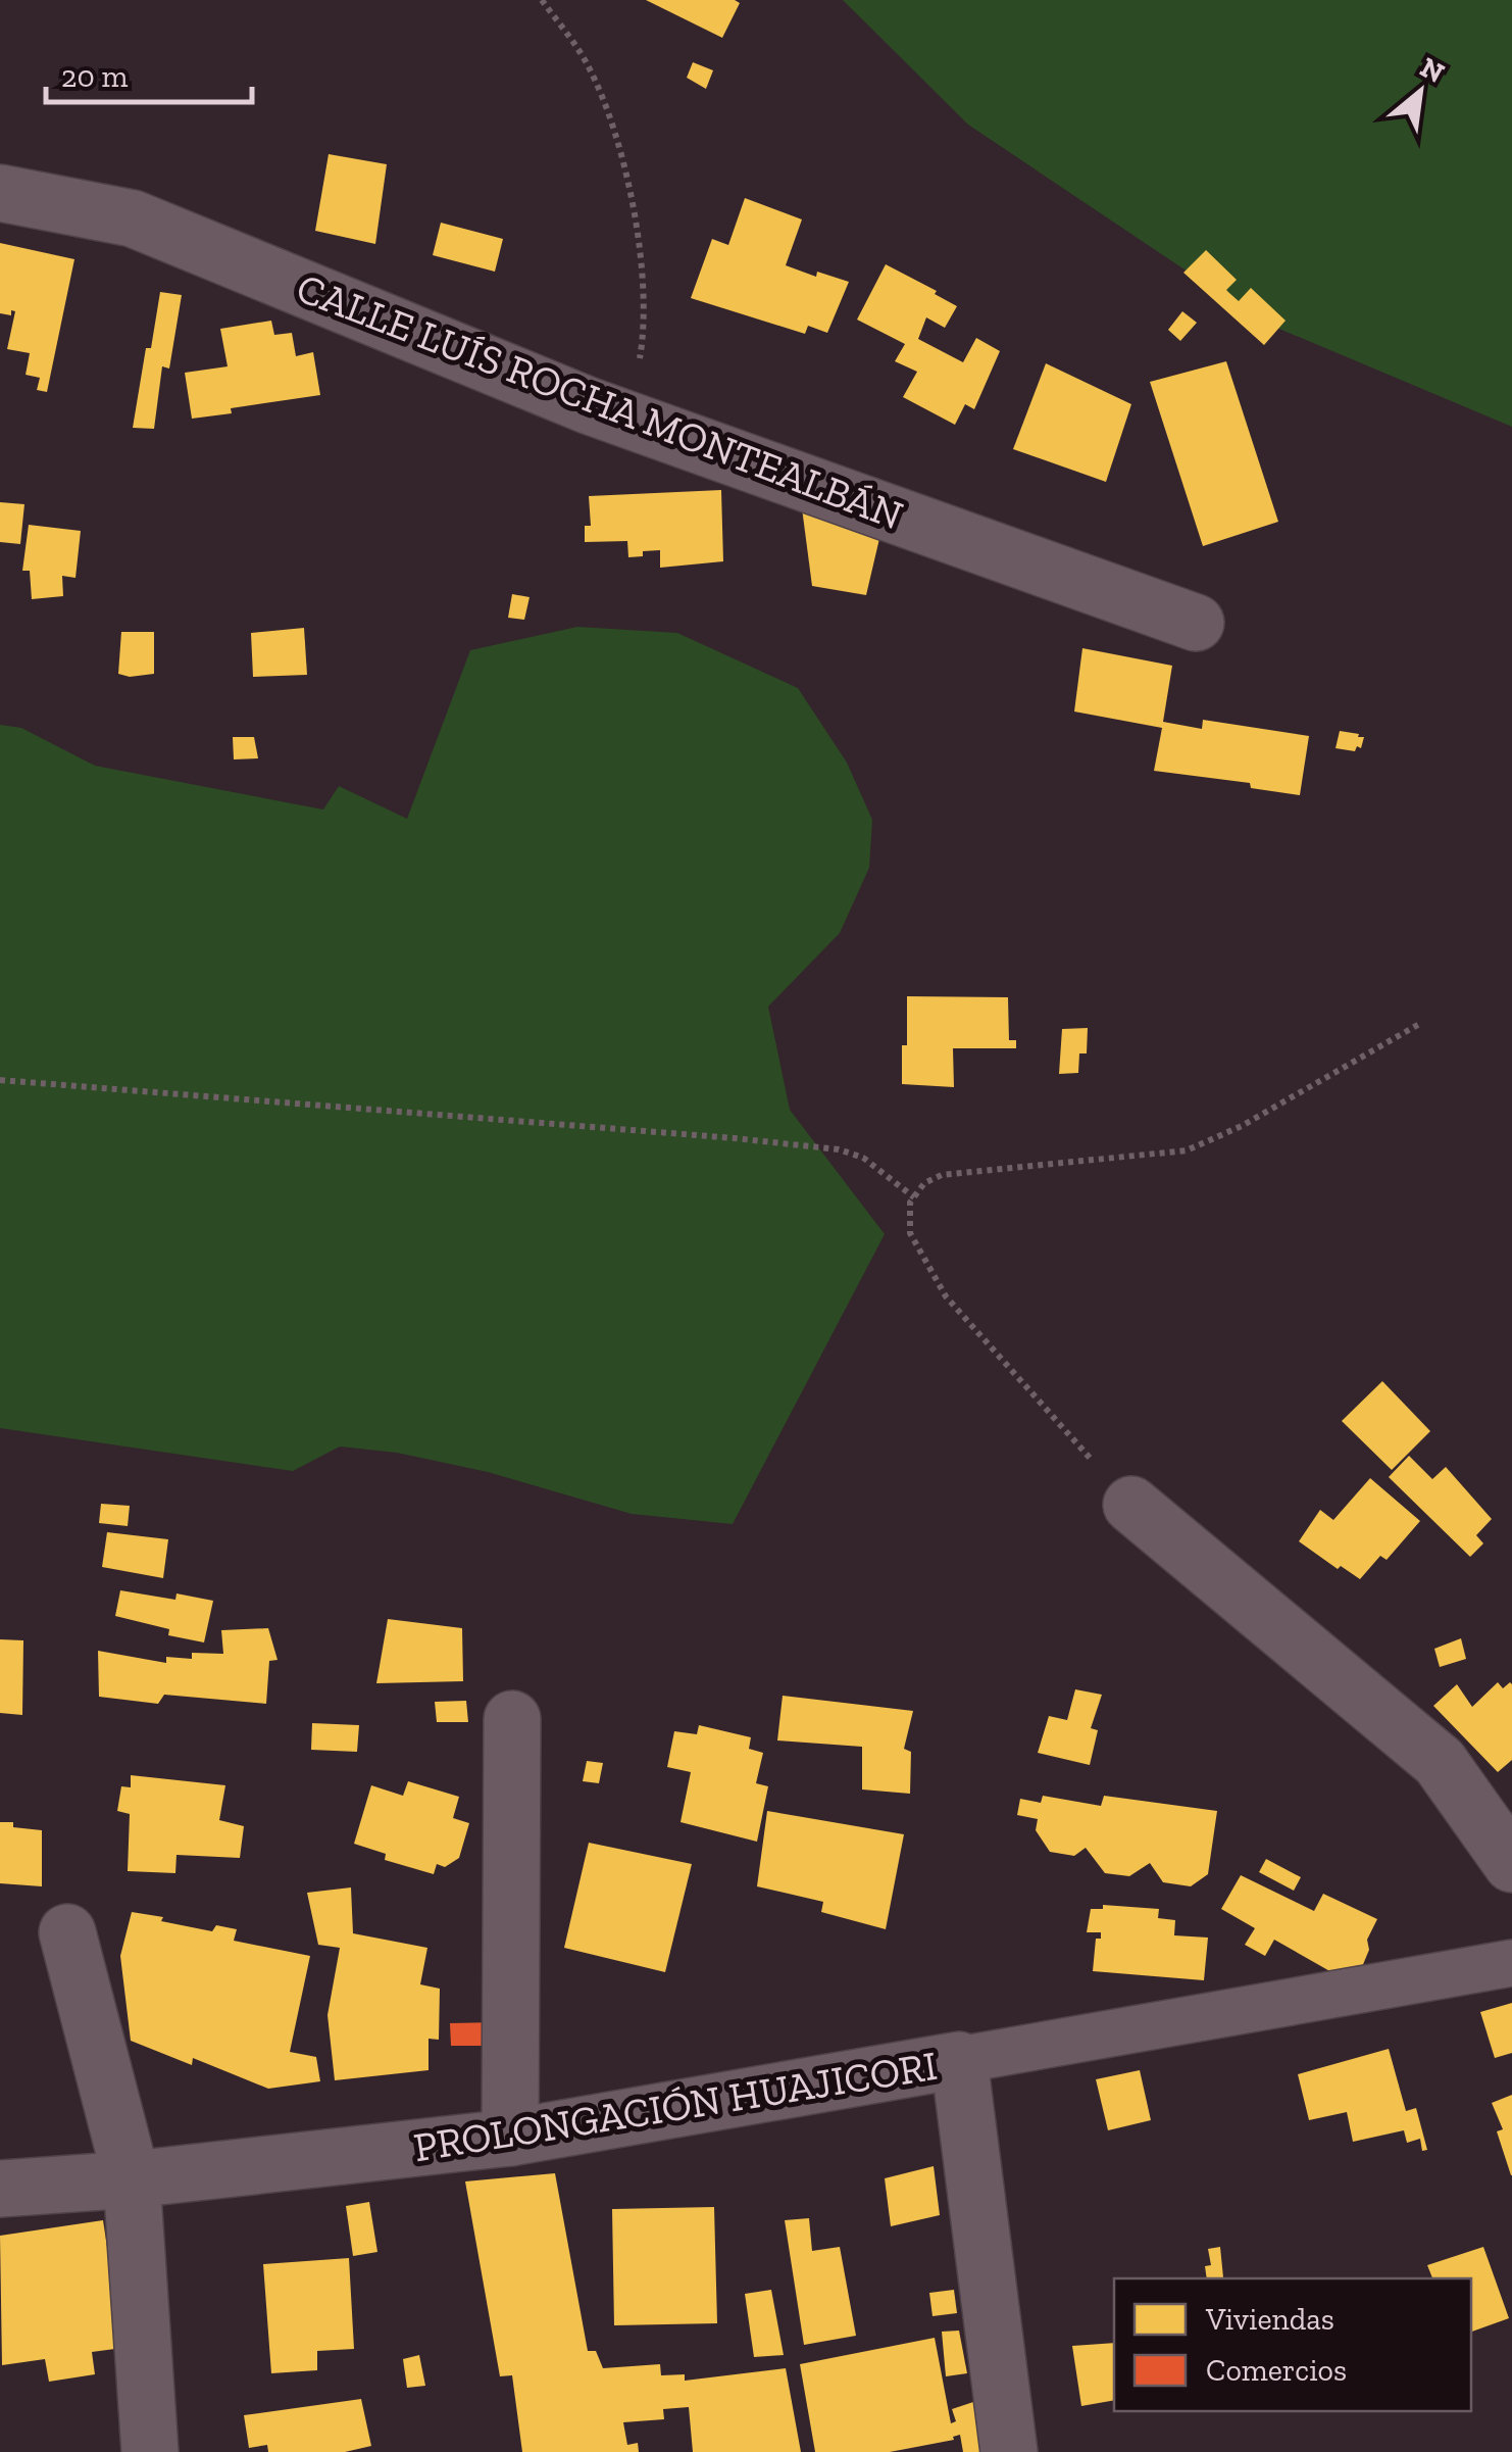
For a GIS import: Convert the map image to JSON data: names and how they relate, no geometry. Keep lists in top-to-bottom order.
{
  "streets": {
    "street": ["CALLE LUÍS ROCHA MONTEALBÁN", "PROLONGACIÓN HUAJICORI"]
  },
  "legend": ["Viviendas", "Comercios"],
  "scale_bar": "20 m",
  "north": "top right"
}
